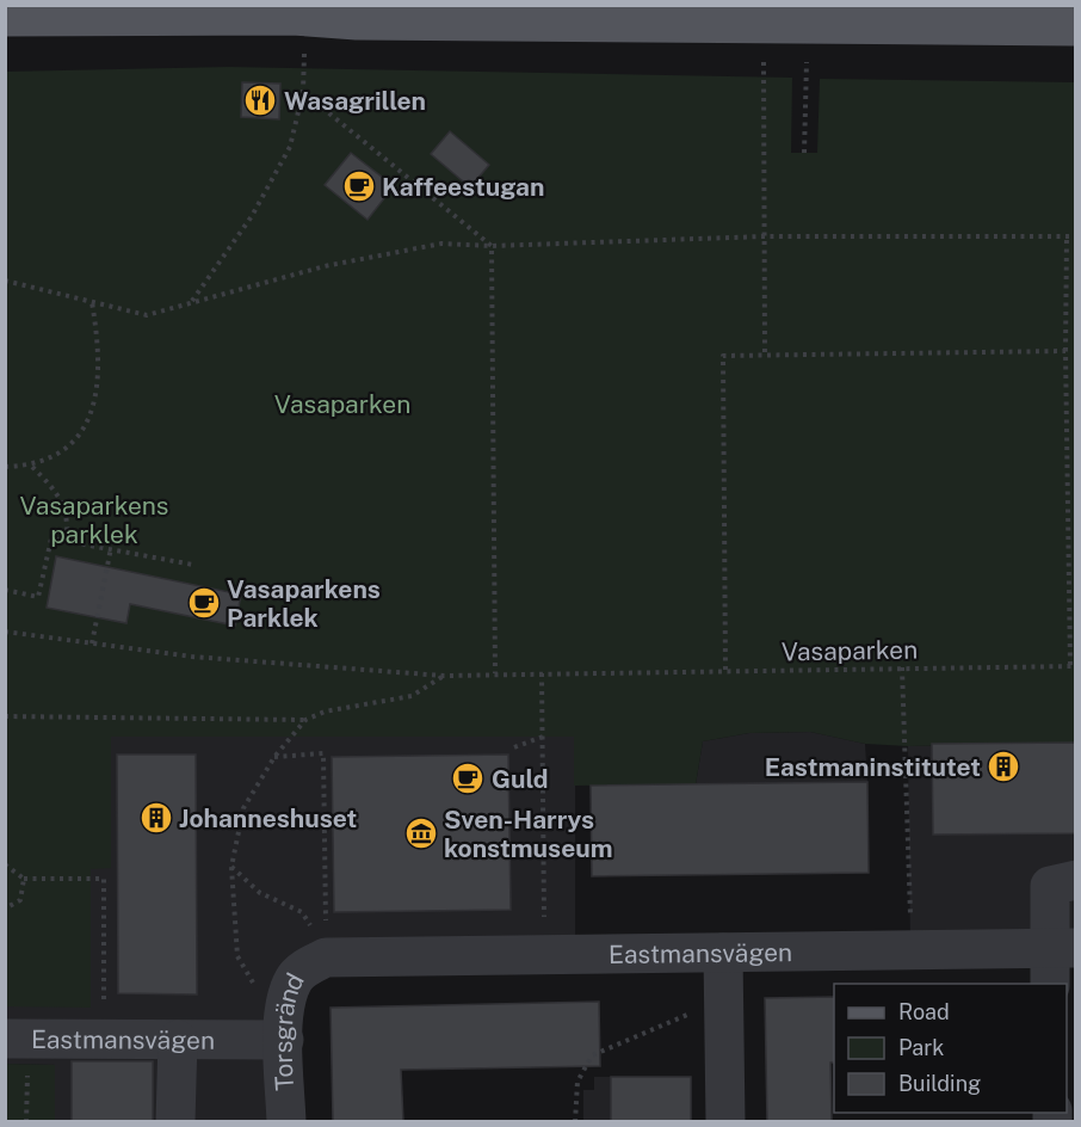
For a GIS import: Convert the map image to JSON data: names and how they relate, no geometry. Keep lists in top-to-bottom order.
{
  "streets": {
    "street": ["Eastmansvägen", "Torsgränd"],
    "path": ["Vasaparken"]
  },
  "crossings": [
    ["Eastmansvägen", "Torsgränd"]
  ],
  "parks": ["Vasaparken", "Vasaparkens parklek"],
  "places": {
    "restaurant": ["Wasagrillen"],
    "cafe": ["Kaffeestugan", "Vasaparkens Parklek", "Guld"],
    "building": ["Eastmaninstitutet", "Johanneshuset"],
    "museum": ["Sven-Harrys konstmuseum"]
  },
  "legend": ["Road", "Park", "Building"]
}
